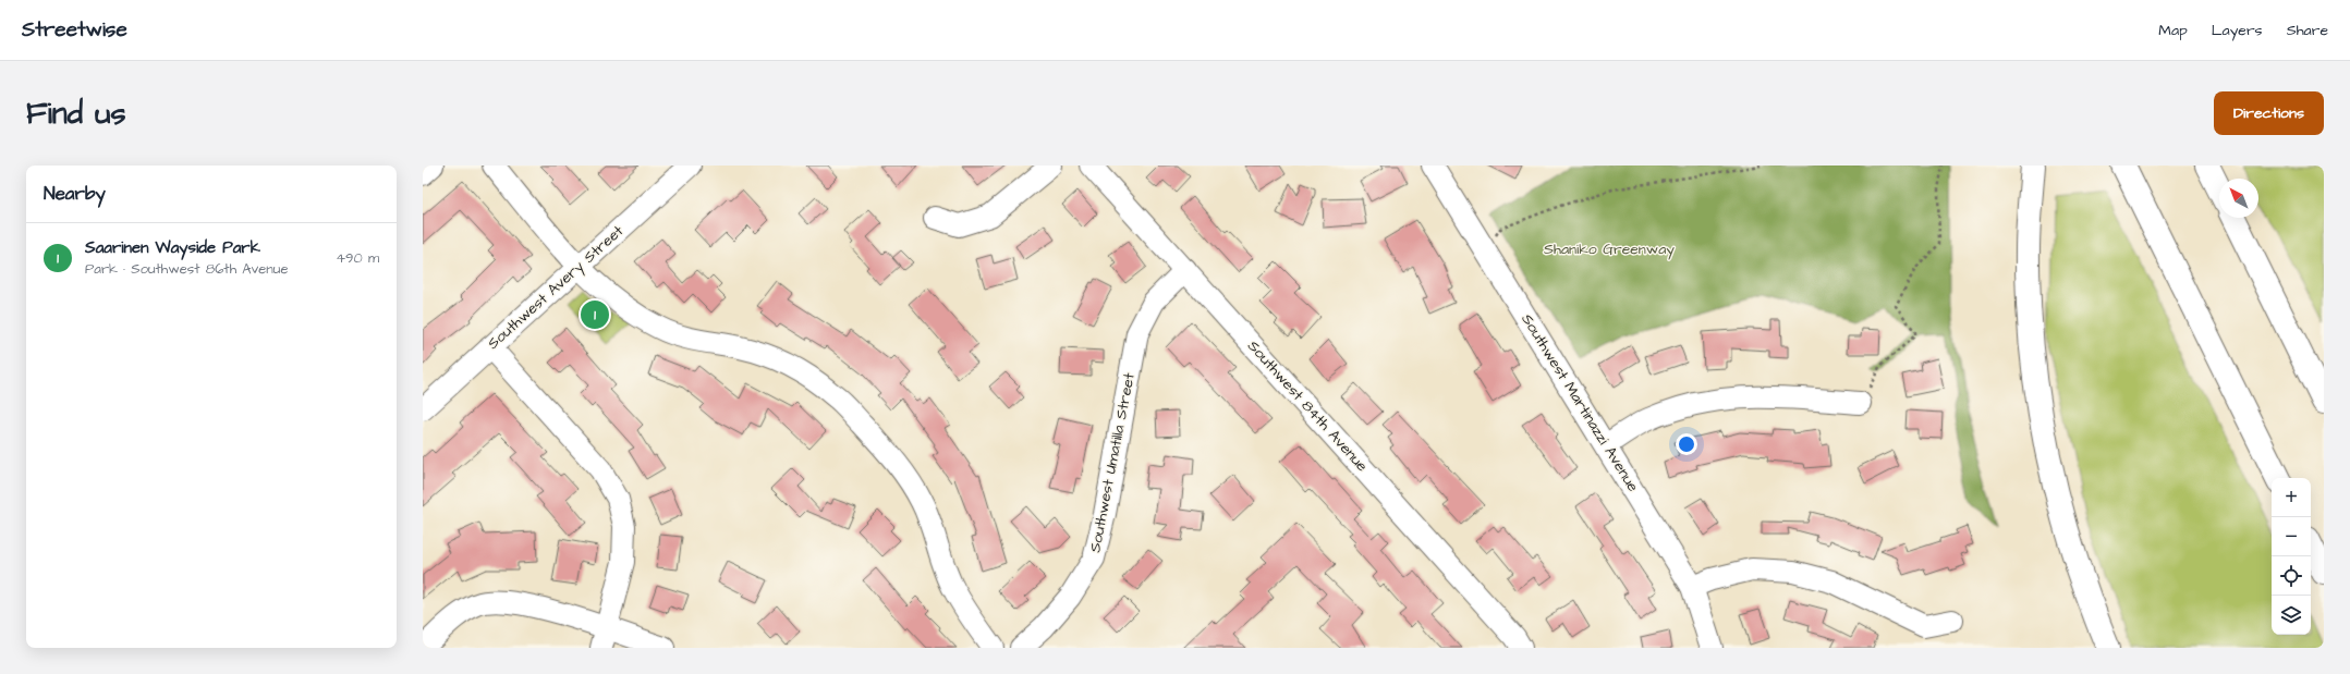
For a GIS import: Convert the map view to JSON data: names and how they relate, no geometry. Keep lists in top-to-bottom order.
{
  "streets": {
    "street": [
      "Southwest Avery Street",
      "Southwest Martinazzi Avenue",
      "Southwest 84th Avenue",
      "Southwest Umatilla Street"
    ]
  },
  "crossings": [
    ["Southwest 84th Avenue", "Southwest Umatilla Street"]
  ],
  "parks": ["Shaniko Greenway"],
  "north": "top left",
  "page": {
    "header": "Streetwise",
    "nav": ["Map", "Layers", "Share"],
    "buttons": "Directions",
    "title": "Find us",
    "heading": "Nearby",
    "list": [
      {
        "mark": "1",
        "name": "Saarinen Wayside Park",
        "note": "Park · Southwest 86th Avenue",
        "value": "490 m"
      }
    ],
    "pins": "1",
    "map_buttons": ["+", "−"]
  }
}
